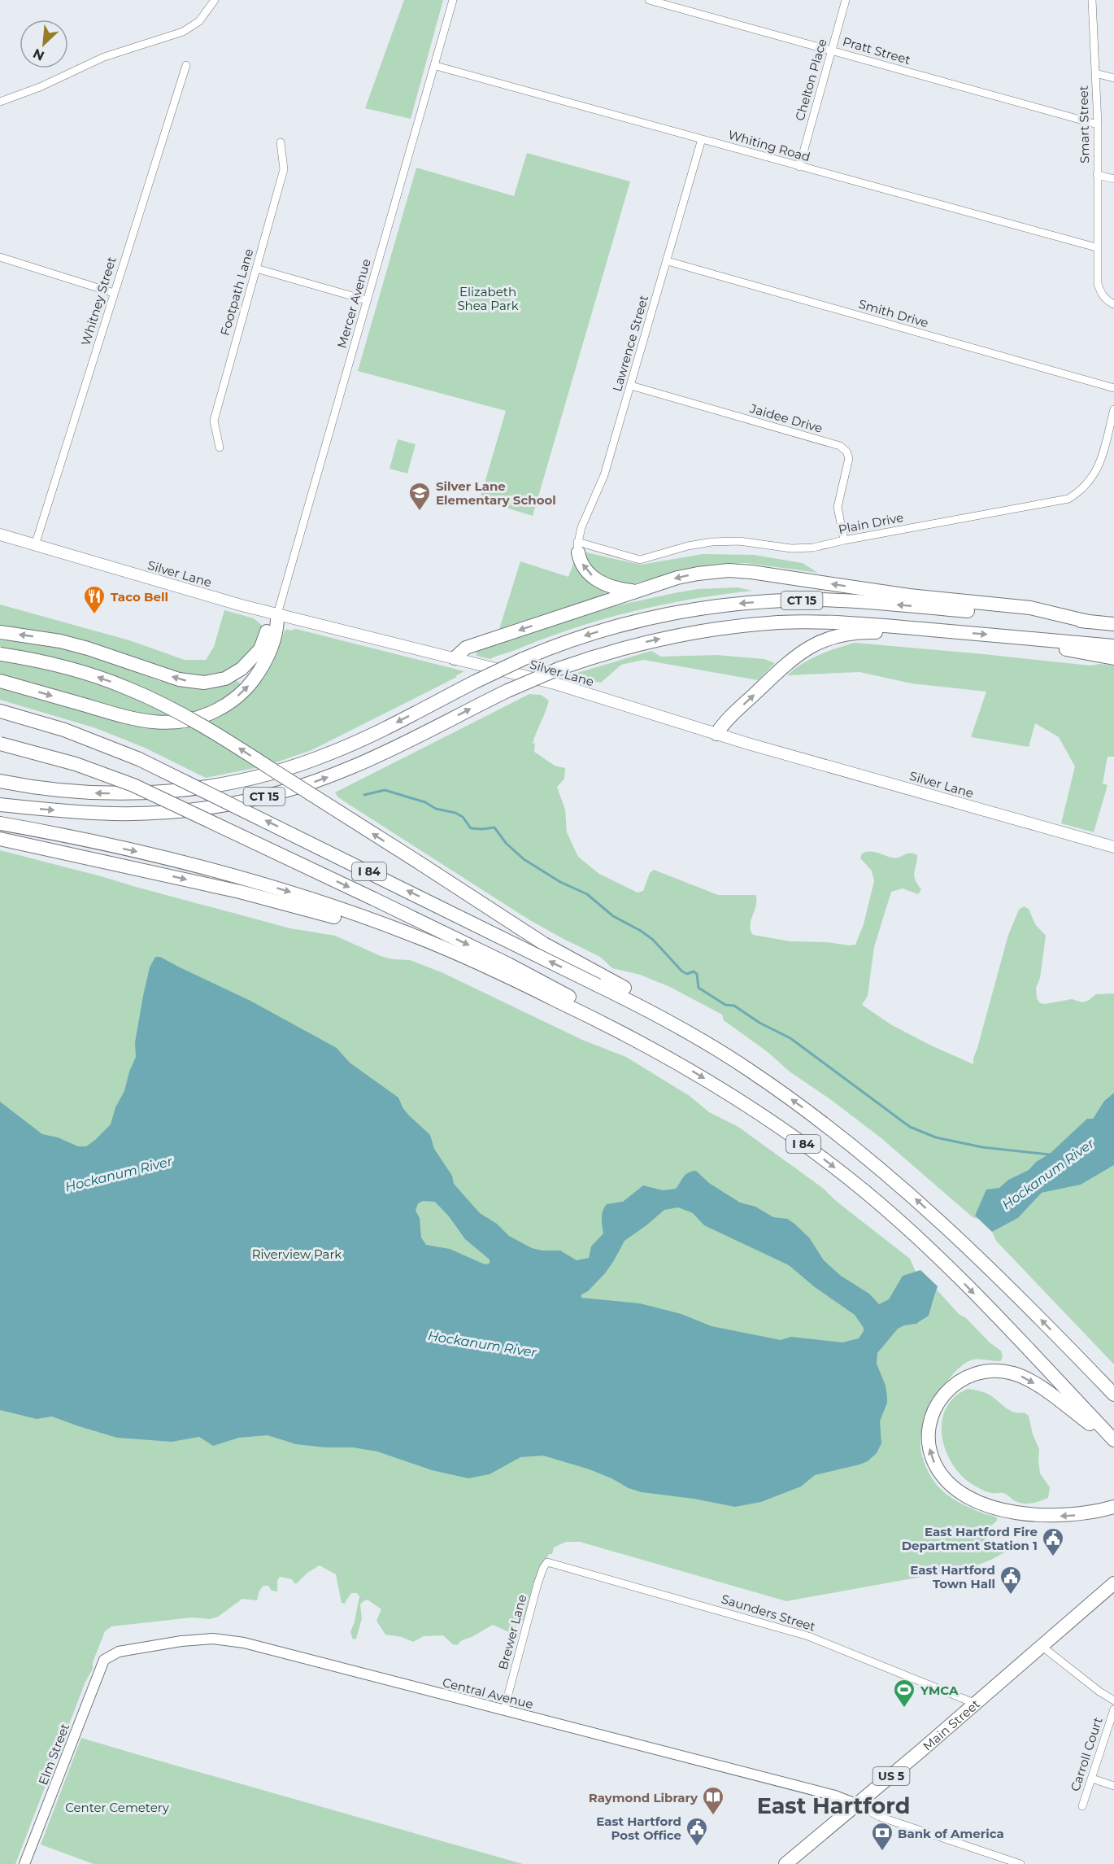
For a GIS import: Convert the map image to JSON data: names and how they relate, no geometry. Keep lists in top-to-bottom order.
{
  "streets": {
    "highway": [
      "CT 15",
      "I 84",
      "Main Street",
      "US 5"
    ],
    "main road": ["Silver Lane"],
    "street": [
      "Pratt Street",
      "Chelton Place",
      "Smart Street",
      "Whiting Road",
      "Footpath Lane",
      "Whitney Street",
      "Mercer Avenue",
      "Smith Drive",
      "Lawrence Street",
      "Jaidee Drive",
      "Plain Drive",
      "Saunders Street",
      "Brewer Lane",
      "Central Avenue",
      "Elm Street",
      "Carroll Court"
    ]
  },
  "crossings": [
    ["Pratt Street", "Chelton Place"],
    ["Pratt Street", "Smart Street"],
    ["Chelton Place", "Whiting Road"],
    ["Smart Street", "Whiting Road"],
    ["Whiting Road", "Mercer Avenue"],
    ["Whiting Road", "Lawrence Street"],
    ["Whitney Street", "Silver Lane"],
    ["Mercer Avenue", "Silver Lane"],
    ["Smith Drive", "Lawrence Street"],
    ["Lawrence Street", "Jaidee Drive"],
    ["Lawrence Street", "Plain Drive"],
    ["Jaidee Drive", "Plain Drive"],
    ["Saunders Street", "Brewer Lane"],
    ["Saunders Street", "Main Street"],
    ["Brewer Lane", "Central Avenue"],
    ["Central Avenue", "Main Street"],
    ["Central Avenue", "Elm Street"]
  ],
  "districts": ["East Hartford"],
  "water": ["Hockanum River"],
  "parks": ["Elizabeth Shea Park", "Riverview Park", "Center Cemetery"],
  "places": {
    "school or university": ["Silver Lane Elementary School"],
    "restaurant": ["Taco Bell"],
    "public building": ["East Hartford Fire Department Station 1", "East Hartford Town Hall", "East Hartford Post Office"],
    "sports": ["YMCA"],
    "library": ["Raymond Library"],
    "bank": ["Bank of America"]
  },
  "north": "bottom left"
}
